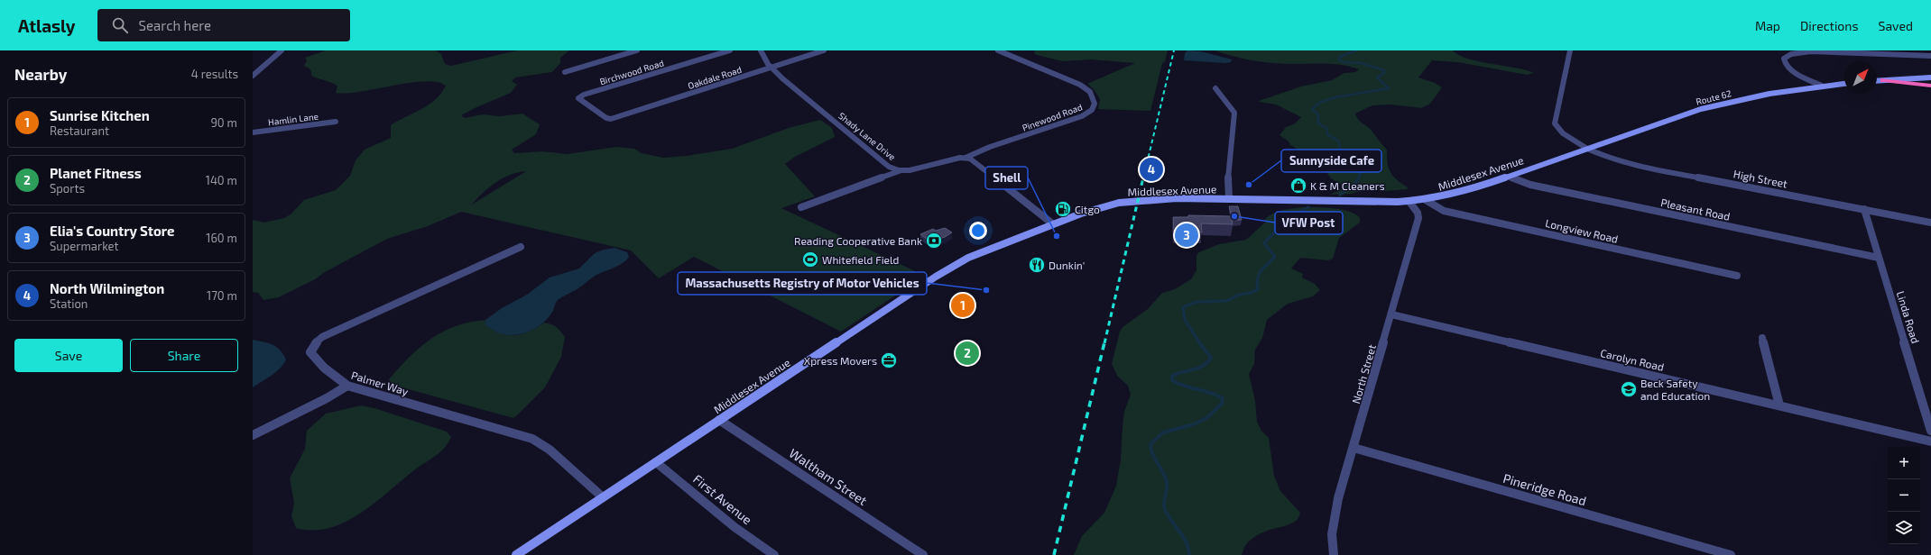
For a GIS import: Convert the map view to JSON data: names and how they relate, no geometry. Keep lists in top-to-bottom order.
{
  "streets": {
    "main road": ["Route 62", "Middlesex Avenue"],
    "street": [
      "Birchwood Road",
      "Oakdale Road",
      "Pinewood Road",
      "Hamlin Lane",
      "Shady Lane Drive",
      "High Street",
      "Pleasant Road",
      "Longview Road",
      "Linda Road",
      "Carolyn Road",
      "North Street",
      "Palmer Way",
      "Waltham Street",
      "Pineridge Road",
      "First Avenue"
    ]
  },
  "crossings": [
    ["Birchwood Road", "Oakdale Road"],
    ["Oakdale Road", "Shady Lane Drive"],
    ["Route 62", "Middlesex Avenue"],
    ["Route 62", "High Street"],
    ["Pinewood Road", "Shady Lane Drive"],
    ["Middlesex Avenue", "High Street"],
    ["Middlesex Avenue", "Pleasant Road"],
    ["Middlesex Avenue", "Longview Road"],
    ["Middlesex Avenue", "North Street"],
    ["Middlesex Avenue", "Palmer Way"],
    ["Middlesex Avenue", "Waltham Street"],
    ["Middlesex Avenue", "First Avenue"],
    ["High Street", "Linda Road"],
    ["Pleasant Road", "Linda Road"],
    ["Carolyn Road", "North Street"],
    ["North Street", "Pineridge Road"]
  ],
  "places": {
    "other": [
      "Sunnyside Cafe",
      "VFW Post",
      "Shell",
      "Massachusetts Registry of Motor Vehicles"
    ],
    "shop": ["K & M Cleaners"],
    "fuel station": ["Citgo"],
    "bank": ["Reading Cooperative Bank"],
    "sports": ["Whitefield Field"],
    "restaurant": ["Dunkin'"],
    "office": ["Xpress Movers"],
    "school or university": ["Beck Safety and Education"]
  },
  "north": "top right",
  "page": {
    "header": "Atlasly",
    "search": "Search here",
    "nav": ["Map", "Directions", "Saved"],
    "heading": ["Nearby", "4 results"],
    "list": [
      {
        "mark": "1",
        "name": "Sunrise Kitchen",
        "note": "Restaurant",
        "value": "90 m"
      },
      {
        "mark": "2",
        "name": "Planet Fitness",
        "note": "Sports",
        "value": "140 m"
      },
      {
        "mark": "3",
        "name": "Elia's Country Store",
        "note": "Supermarket",
        "value": "160 m"
      },
      {
        "mark": "4",
        "name": "North Wilmington",
        "note": "Station",
        "value": "170 m"
      }
    ],
    "pins": [
      "4",
      "3",
      "1",
      "2"
    ],
    "buttons": ["Save", "Share"],
    "map_buttons": ["+", "−"]
  }
}
